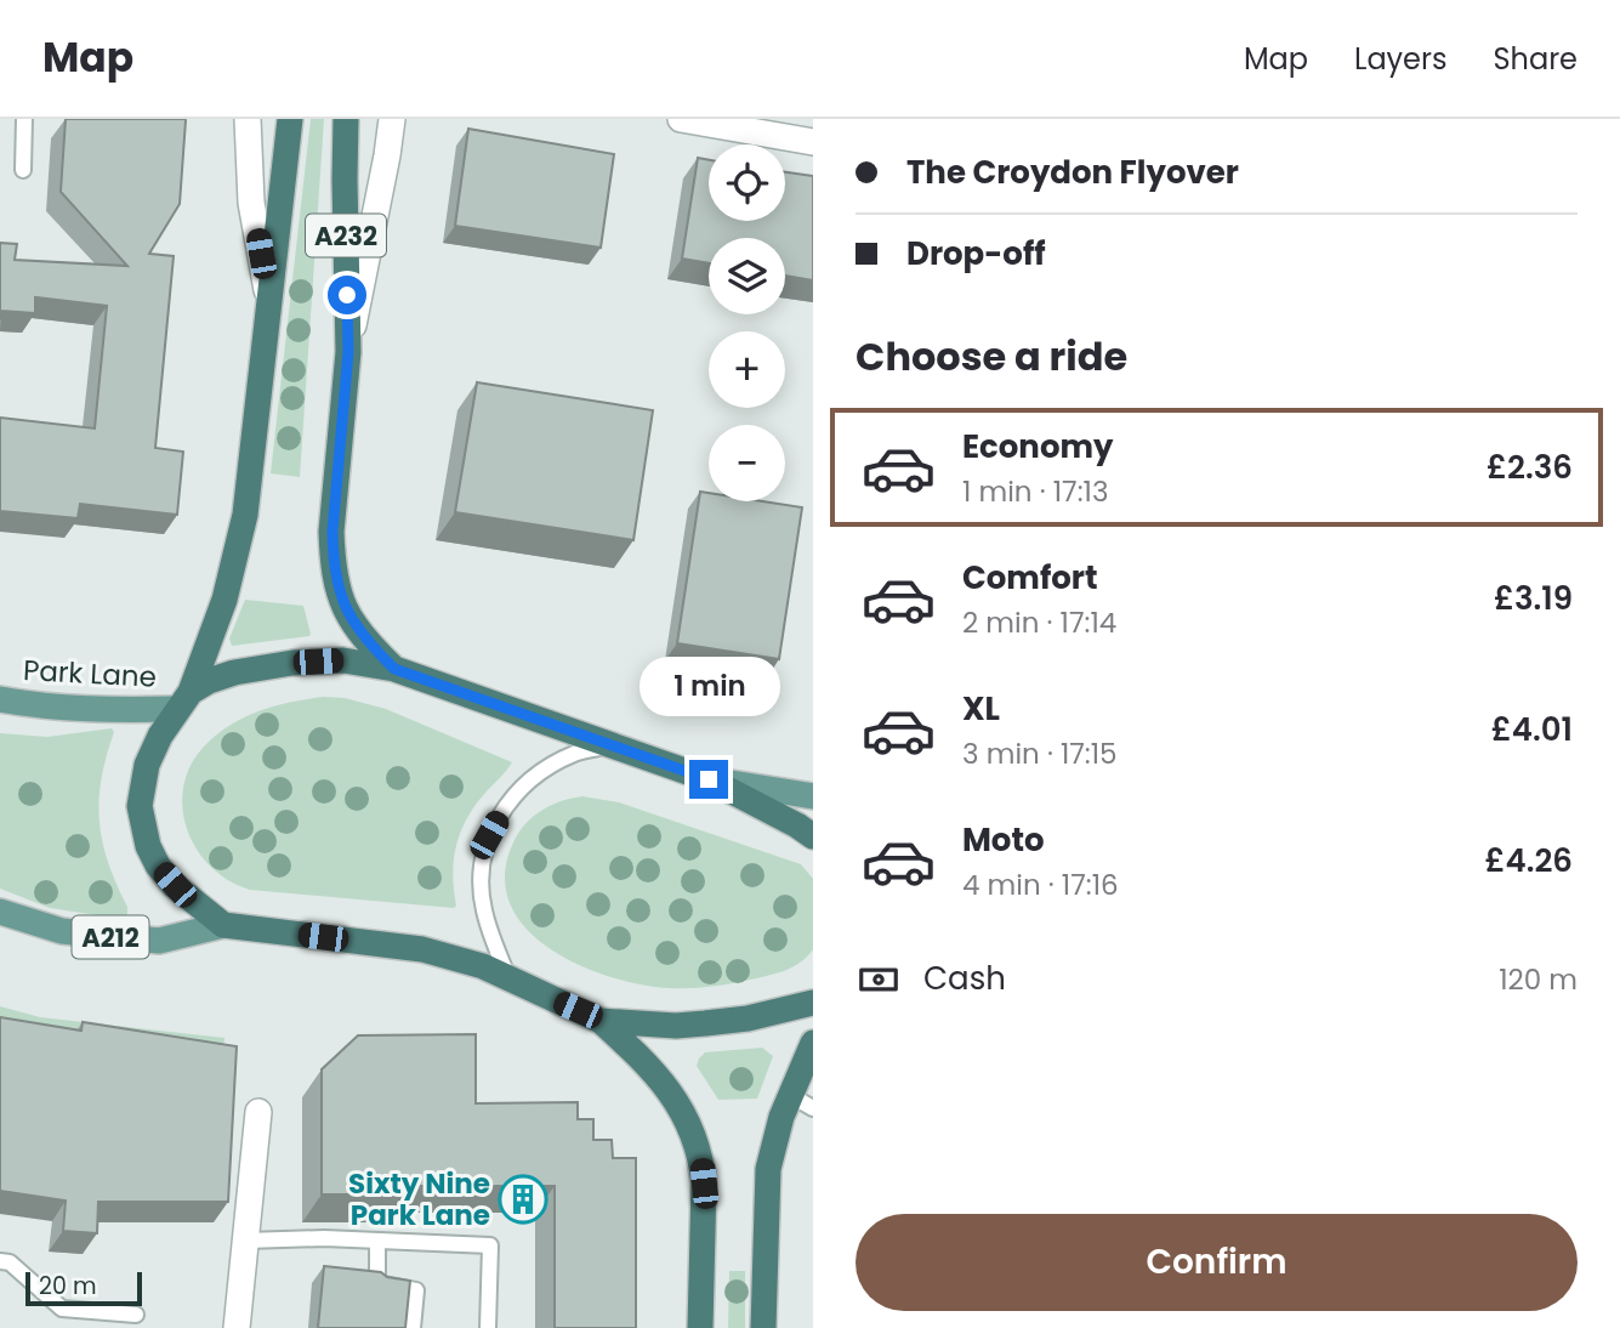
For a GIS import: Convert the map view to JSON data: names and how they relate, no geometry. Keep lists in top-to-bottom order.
{
  "streets": {
    "highway": ["A232"],
    "main road": ["Park Lane", "A212"]
  },
  "crossings": [
    ["A232", "Park Lane"]
  ],
  "places": {
    "building": ["Sixty Nine Park Lane"]
  },
  "scale_bar": "20 m",
  "page": {
    "header": "Map",
    "nav": ["Map", "Layers", "Share"],
    "banner": ["The Croydon Flyover", "Drop-off"],
    "map_buttons": ["+", "−"],
    "heading": "Choose a ride",
    "list": [
      {
        "name": "Economy",
        "note": "1 min · 17:13",
        "value": "£2.36"
      },
      {
        "name": "Comfort",
        "note": "2 min · 17:14",
        "value": "£3.19"
      },
      {
        "name": "XL",
        "note": "3 min · 17:15",
        "value": "£4.01"
      },
      {
        "name": "Moto",
        "note": "4 min · 17:16",
        "value": "£4.26"
      }
    ],
    "bubble": "1 min",
    "pay": ["Cash", "120 m"],
    "buttons": "Confirm",
    "scale": "20 m"
  }
}
